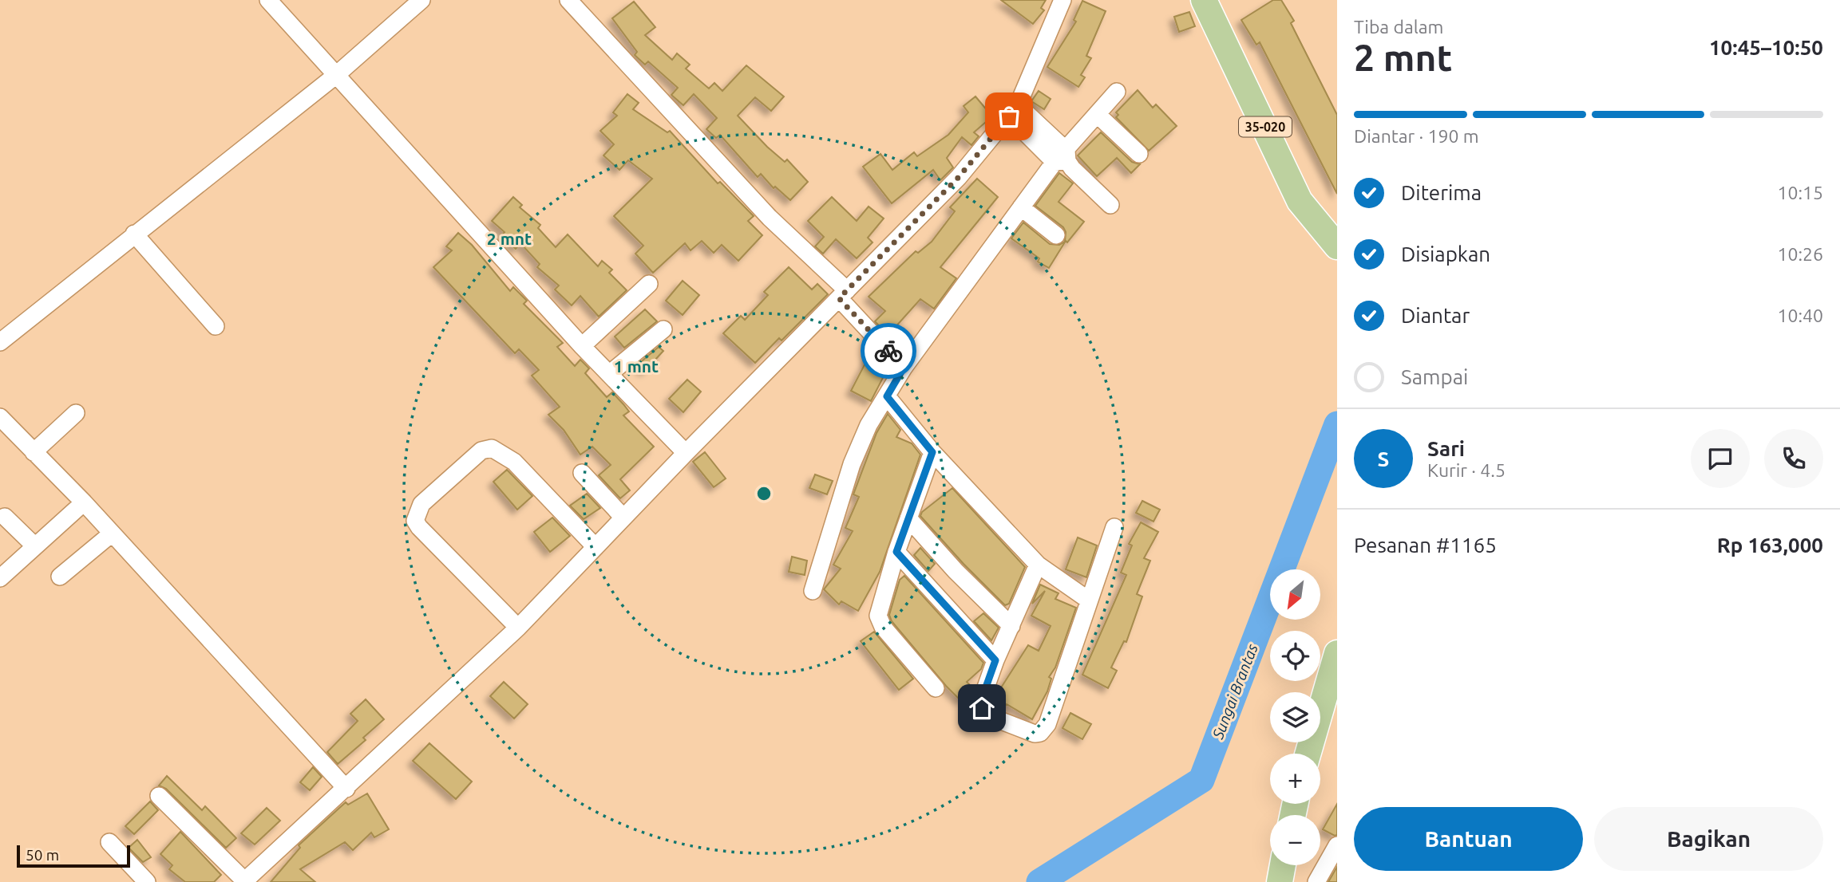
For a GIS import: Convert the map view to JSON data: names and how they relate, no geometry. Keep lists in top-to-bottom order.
{
  "streets": {
    "main road": ["35-020"]
  },
  "water": ["Sungai Brantas"],
  "scale_bar": "50 m",
  "north": "bottom left",
  "page": {
    "heading": ["2 mnt", "Tiba dalam", "10:45–10:50"],
    "panel": [
      "Sari",
      "Kurir · 4.5",
      "Pesanan #1165",
      "Rp 163,000"
    ],
    "bar": "Diantar · 190 m",
    "list": [
      ["Diterima", "10:15"],
      ["Disiapkan", "10:26"],
      ["Diantar", "10:40"],
      "Sampai"
    ],
    "round": "S",
    "map_buttons": ["+", "−"],
    "buttons": ["Bantuan", "Bagikan"],
    "scale": "50 m"
  },
  "rings": ["2 mnt", "1 mnt"]
}
